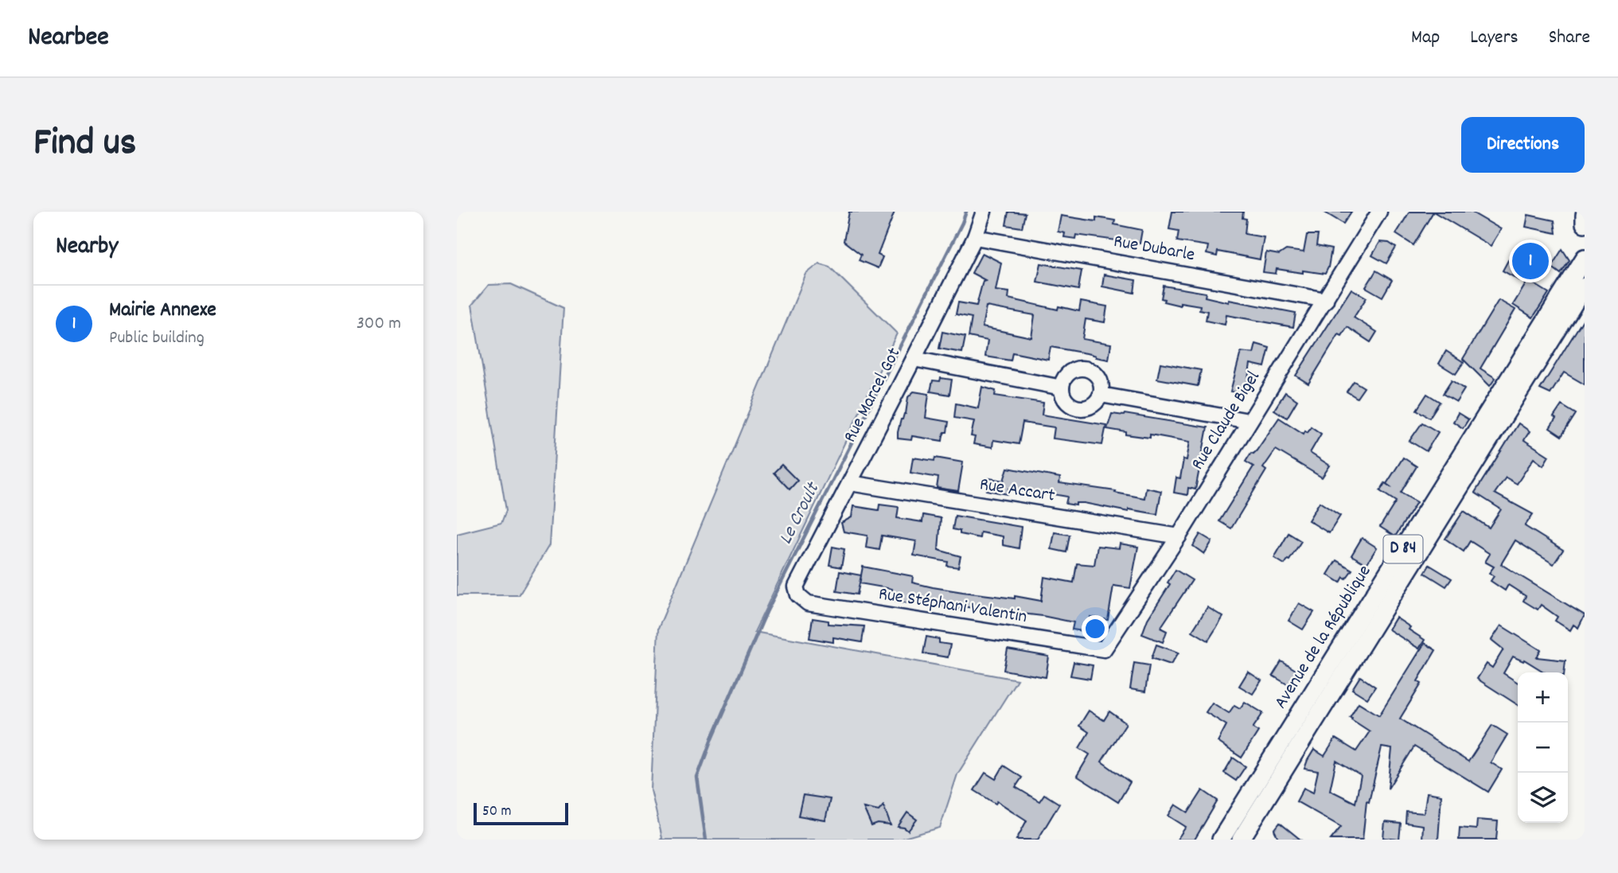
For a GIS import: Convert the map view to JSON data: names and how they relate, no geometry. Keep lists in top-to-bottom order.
{
  "streets": {
    "main road": ["D 84", "Avenue de la République"],
    "street": [
      "Rue Dubarle",
      "Rue Marcel Got",
      "Rue Claude Bigel",
      "Rue Accart",
      "Rue Stéphani Valentin"
    ]
  },
  "crossings": [
    ["Rue Dubarle", "Rue Marcel Got"],
    ["Rue Dubarle", "Rue Claude Bigel"],
    ["Rue Marcel Got", "Rue Accart"],
    ["Rue Marcel Got", "Rue Stéphani Valentin"],
    ["Rue Claude Bigel", "Rue Accart"],
    ["Rue Claude Bigel", "Rue Stéphani Valentin"]
  ],
  "water": ["Le Croult"],
  "scale_bar": "50 m",
  "page": {
    "header": "Nearbee",
    "nav": ["Map", "Layers", "Share"],
    "title": "Find us",
    "buttons": "Directions",
    "heading": "Nearby",
    "pins": "1",
    "list": [
      {
        "mark": "1",
        "name": "Mairie Annexe",
        "note": "Public building",
        "value": "300 m"
      }
    ],
    "map_buttons": ["+", "−"],
    "scale": "50 m"
  }
}
